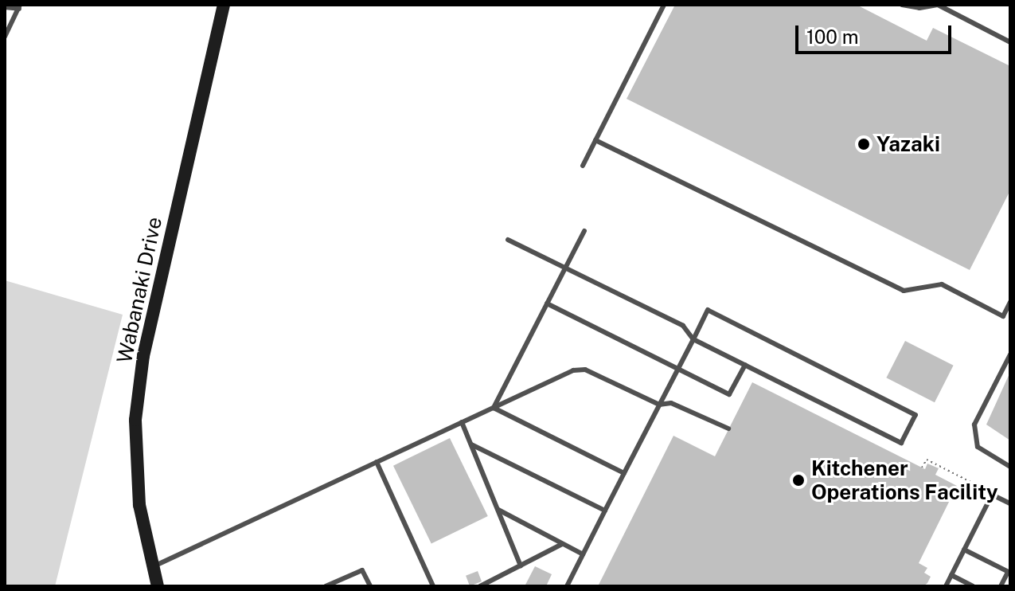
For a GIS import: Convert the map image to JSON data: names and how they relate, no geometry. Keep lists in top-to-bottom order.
{
  "streets": {
    "street": ["Wabanaki Drive"]
  },
  "places": ["Yazaki", "Kitchener Operations Facility"],
  "scale_bar": "100 m"
}
